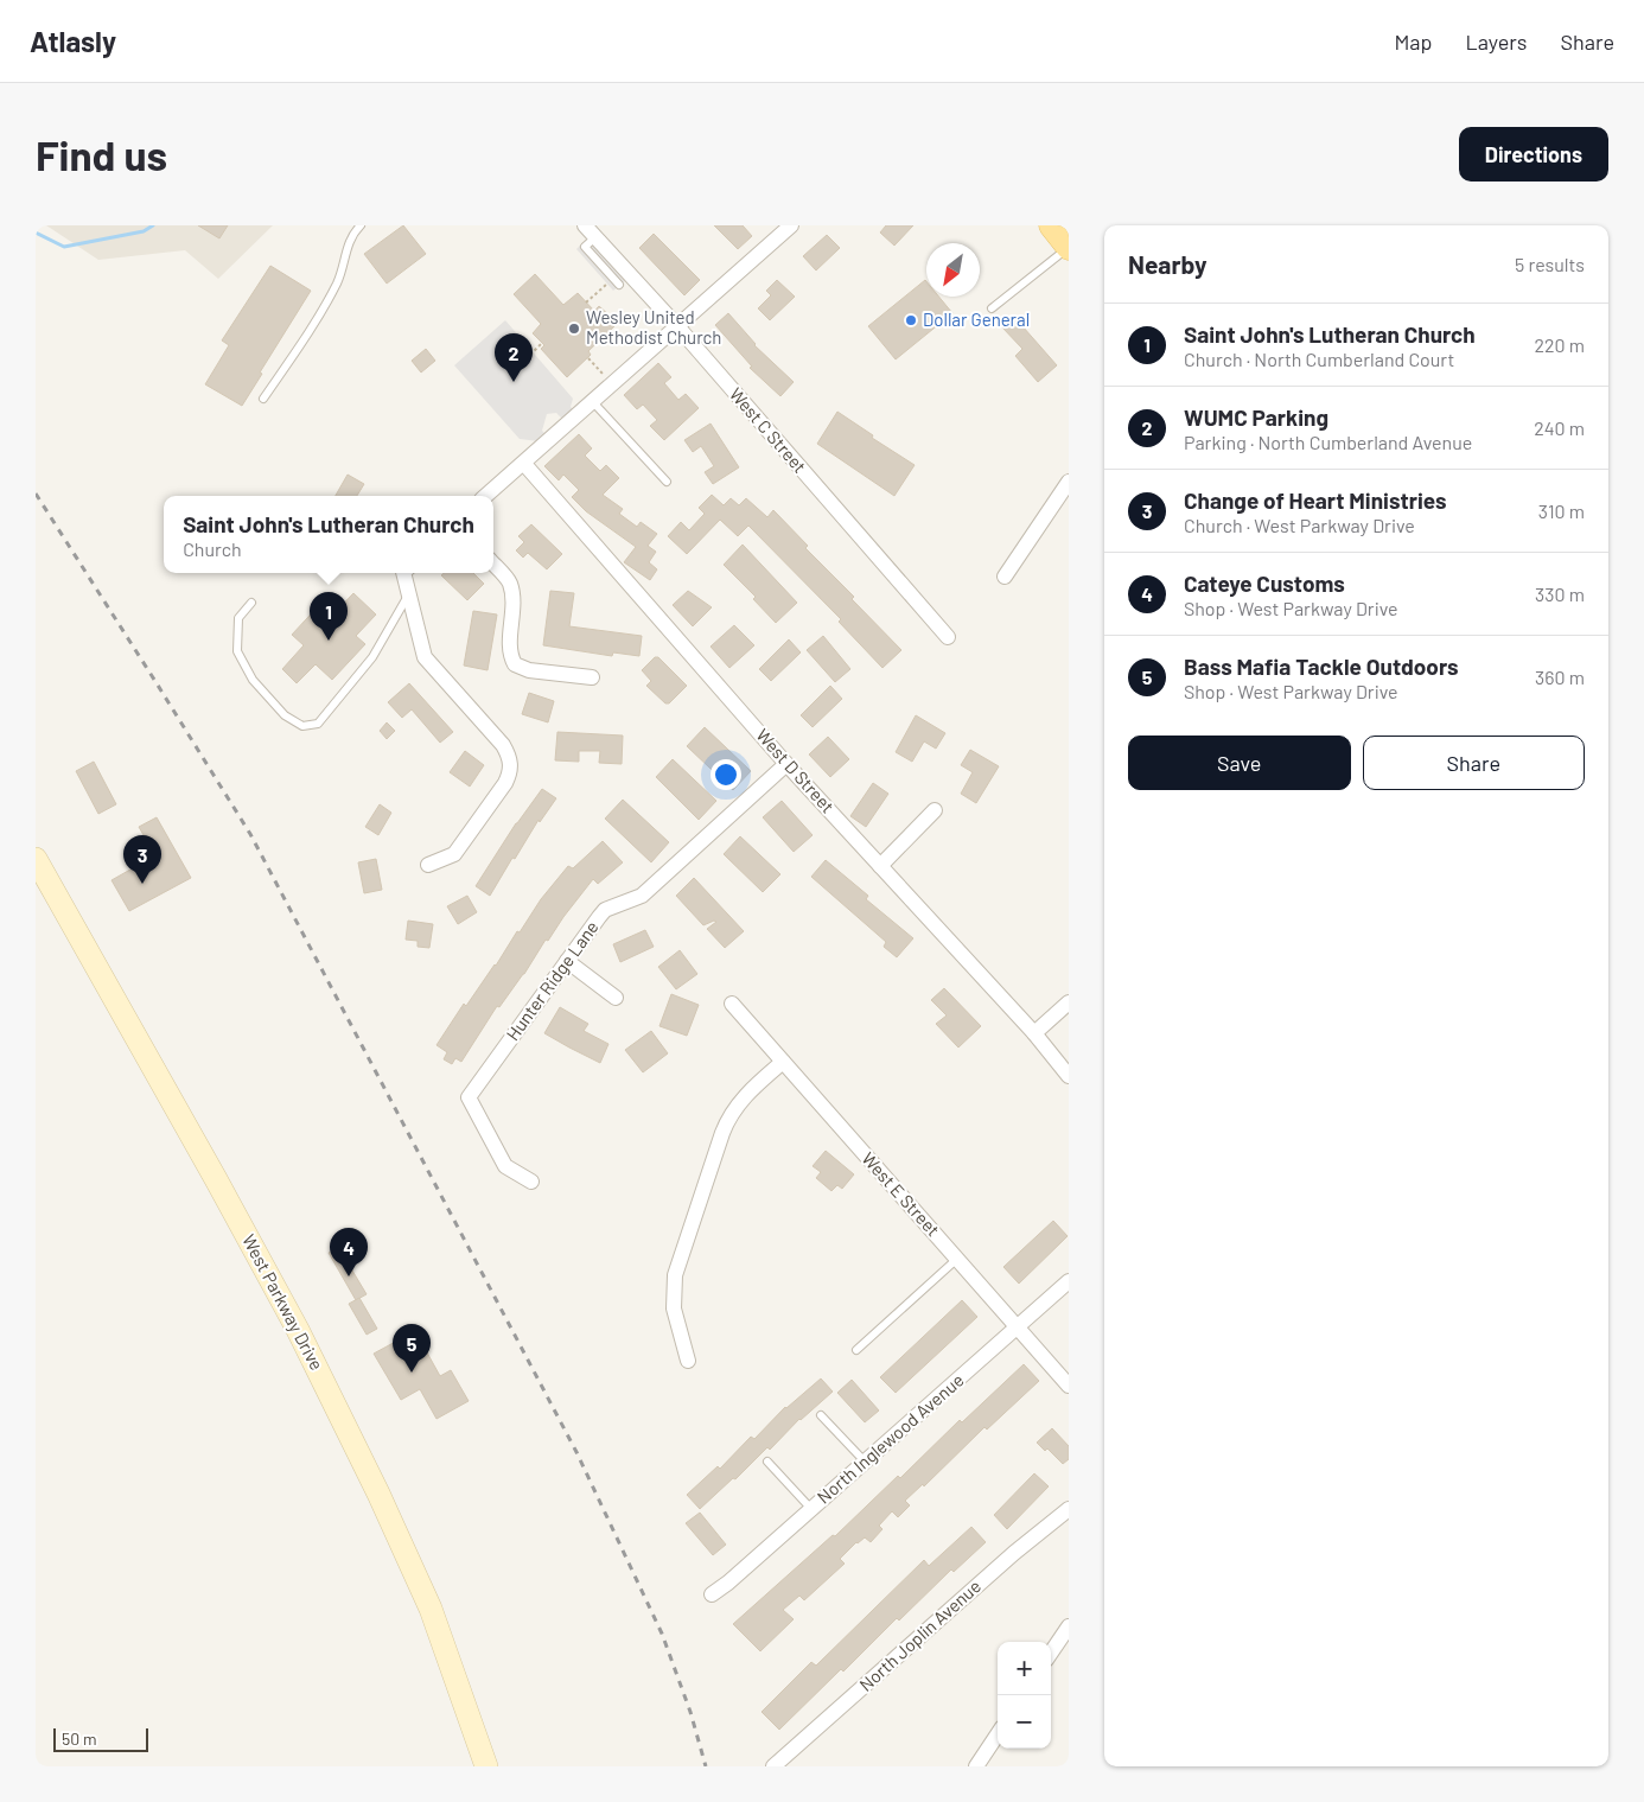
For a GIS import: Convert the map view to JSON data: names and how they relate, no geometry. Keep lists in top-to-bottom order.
{
  "streets": {
    "main road": ["West Parkway Drive"],
    "street": [
      "West C Street",
      "West D Street",
      "Hunter Ridge Lane",
      "West E Street",
      "North Inglewood Avenue",
      "North Joplin Avenue"
    ]
  },
  "crossings": [
    ["West D Street", "Hunter Ridge Lane"],
    ["West E Street", "North Inglewood Avenue"]
  ],
  "places": ["Dollar General", "Wesley United Methodist Church"],
  "scale_bar": "50 m",
  "north": "bottom left",
  "page": {
    "header": "Atlasly",
    "nav": ["Map", "Layers", "Share"],
    "buttons": [
      "Directions",
      ["Save", "Share"]
    ],
    "title": "Find us",
    "heading": ["Nearby", "5 results"],
    "list": [
      {
        "mark": "1",
        "name": "Saint John's Lutheran Church",
        "note": "Church · North Cumberland Court",
        "value": "220 m"
      },
      {
        "mark": "2",
        "name": "WUMC Parking",
        "note": "Parking · North Cumberland Avenue",
        "value": "240 m"
      },
      {
        "mark": "3",
        "name": "Change of Heart Ministries",
        "note": "Church · West Parkway Drive",
        "value": "310 m"
      },
      {
        "mark": "4",
        "name": "Cateye Customs",
        "note": "Shop · West Parkway Drive",
        "value": "330 m"
      },
      {
        "mark": "5",
        "name": "Bass Mafia Tackle Outdoors",
        "note": "Shop · West Parkway Drive",
        "value": "360 m"
      }
    ],
    "pins": [
      "2",
      "1",
      "3",
      "4",
      "5"
    ],
    "popup": ["Saint John's Lutheran Church", "Church"],
    "map_buttons": ["+", "−"],
    "scale": "50 m"
  }
}
